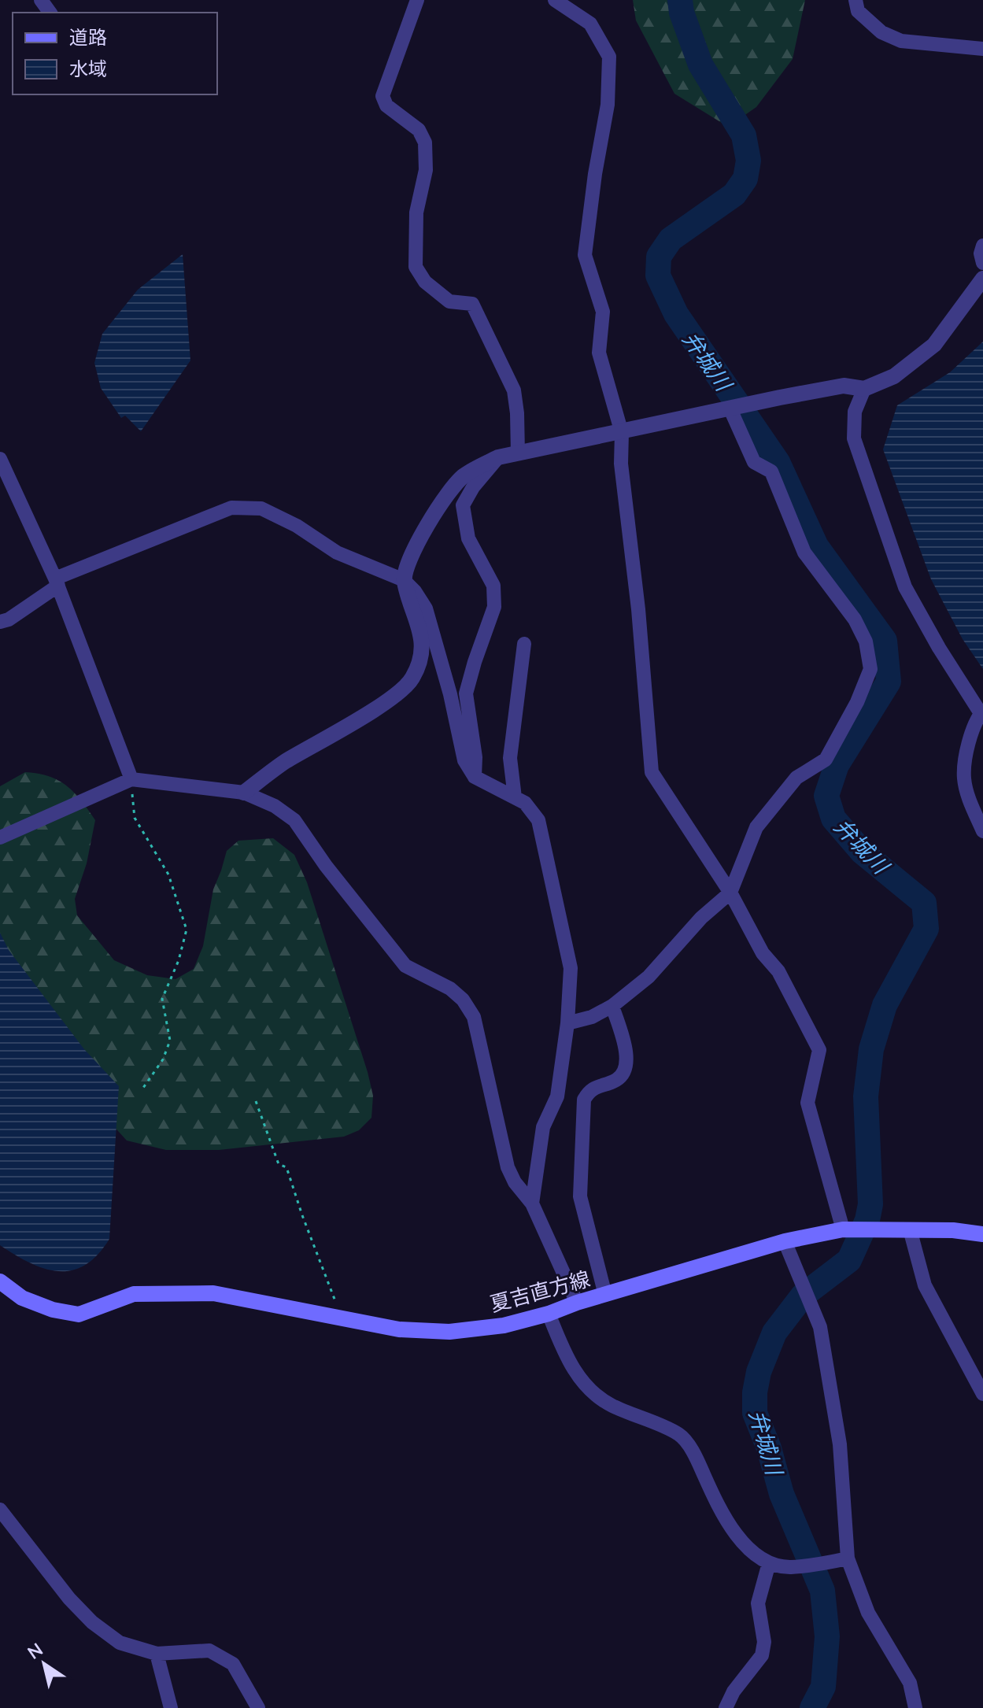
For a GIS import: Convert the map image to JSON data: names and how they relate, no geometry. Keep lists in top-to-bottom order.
{
  "streets": {
    "main road": ["夏吉直方線"]
  },
  "water": ["弁城川"],
  "legend": ["道路", "水域"],
  "north": "top left"
}
